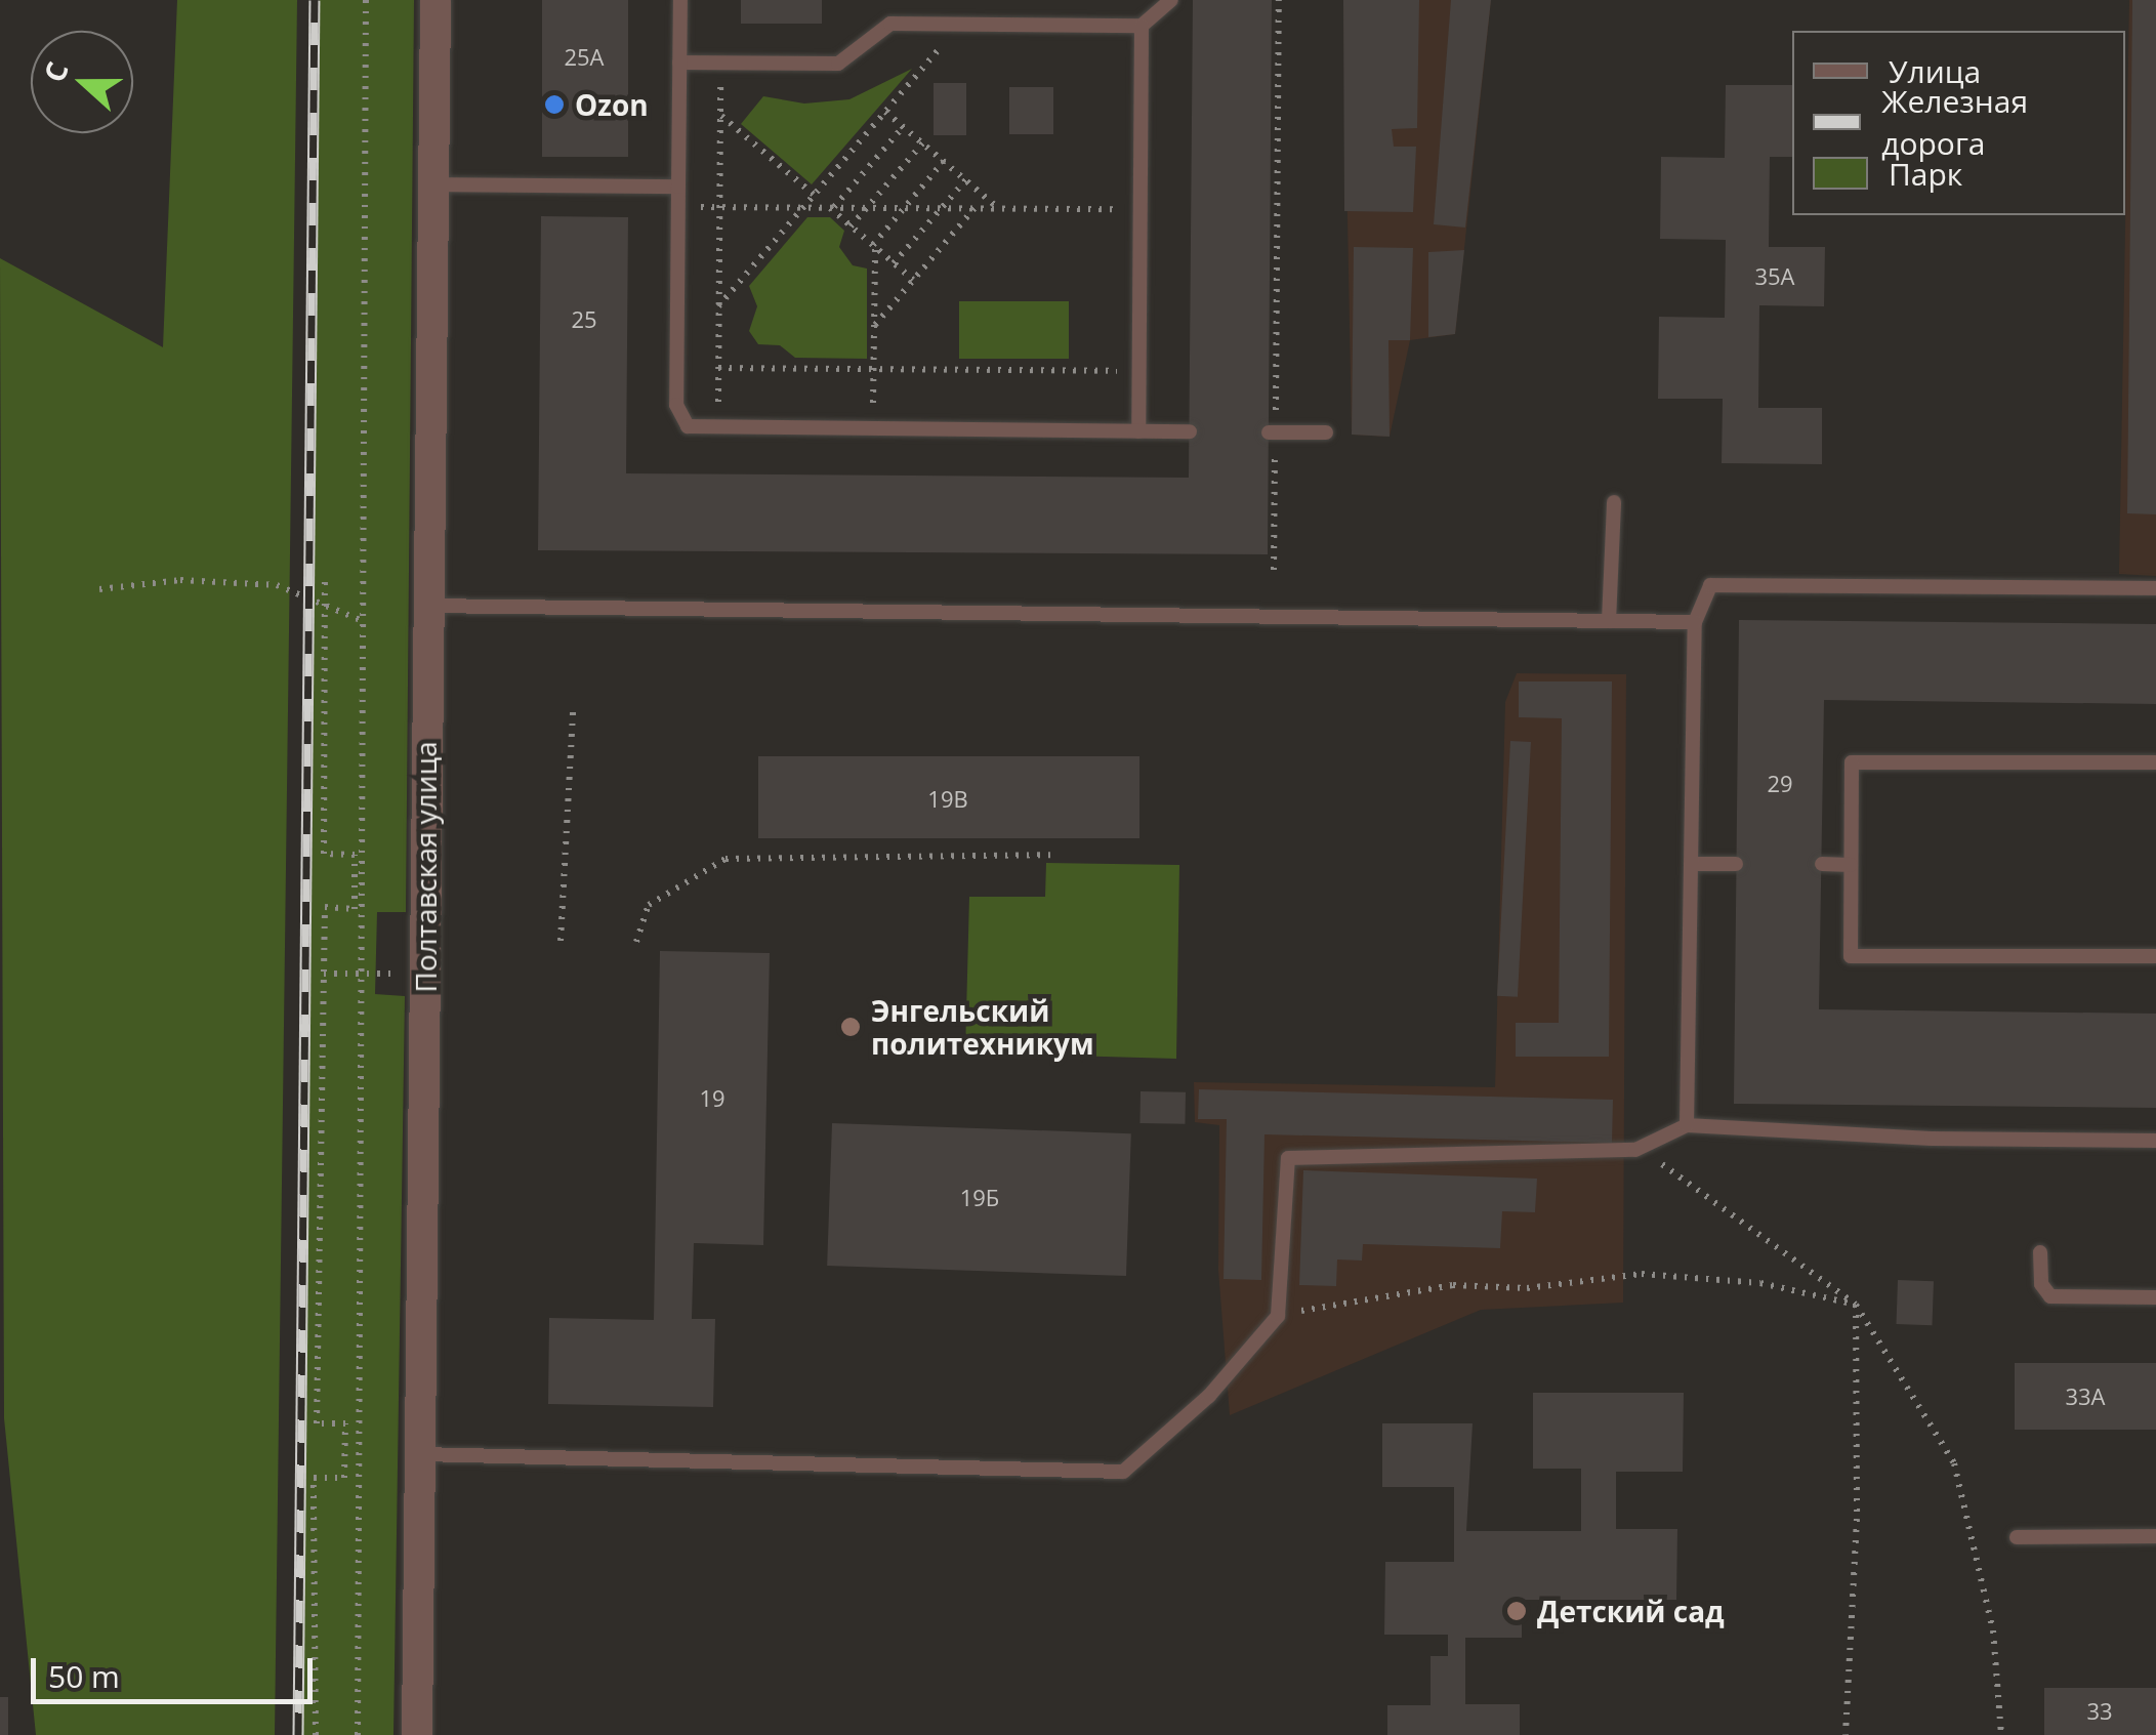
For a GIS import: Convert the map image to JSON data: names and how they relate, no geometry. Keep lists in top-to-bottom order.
{
  "streets": {
    "street": ["Полтавская улица"]
  },
  "places": ["Ozon", "Энгельский политехникум", "Детский сад"],
  "house_numbers": [
    "25А",
    "35А",
    "25",
    "29",
    "19В",
    "19",
    "19Б",
    "33А",
    "33"
  ],
  "legend": ["Улица", "Железная дорога", "Парк"],
  "scale_bar": "50 m",
  "north": "left"
}
